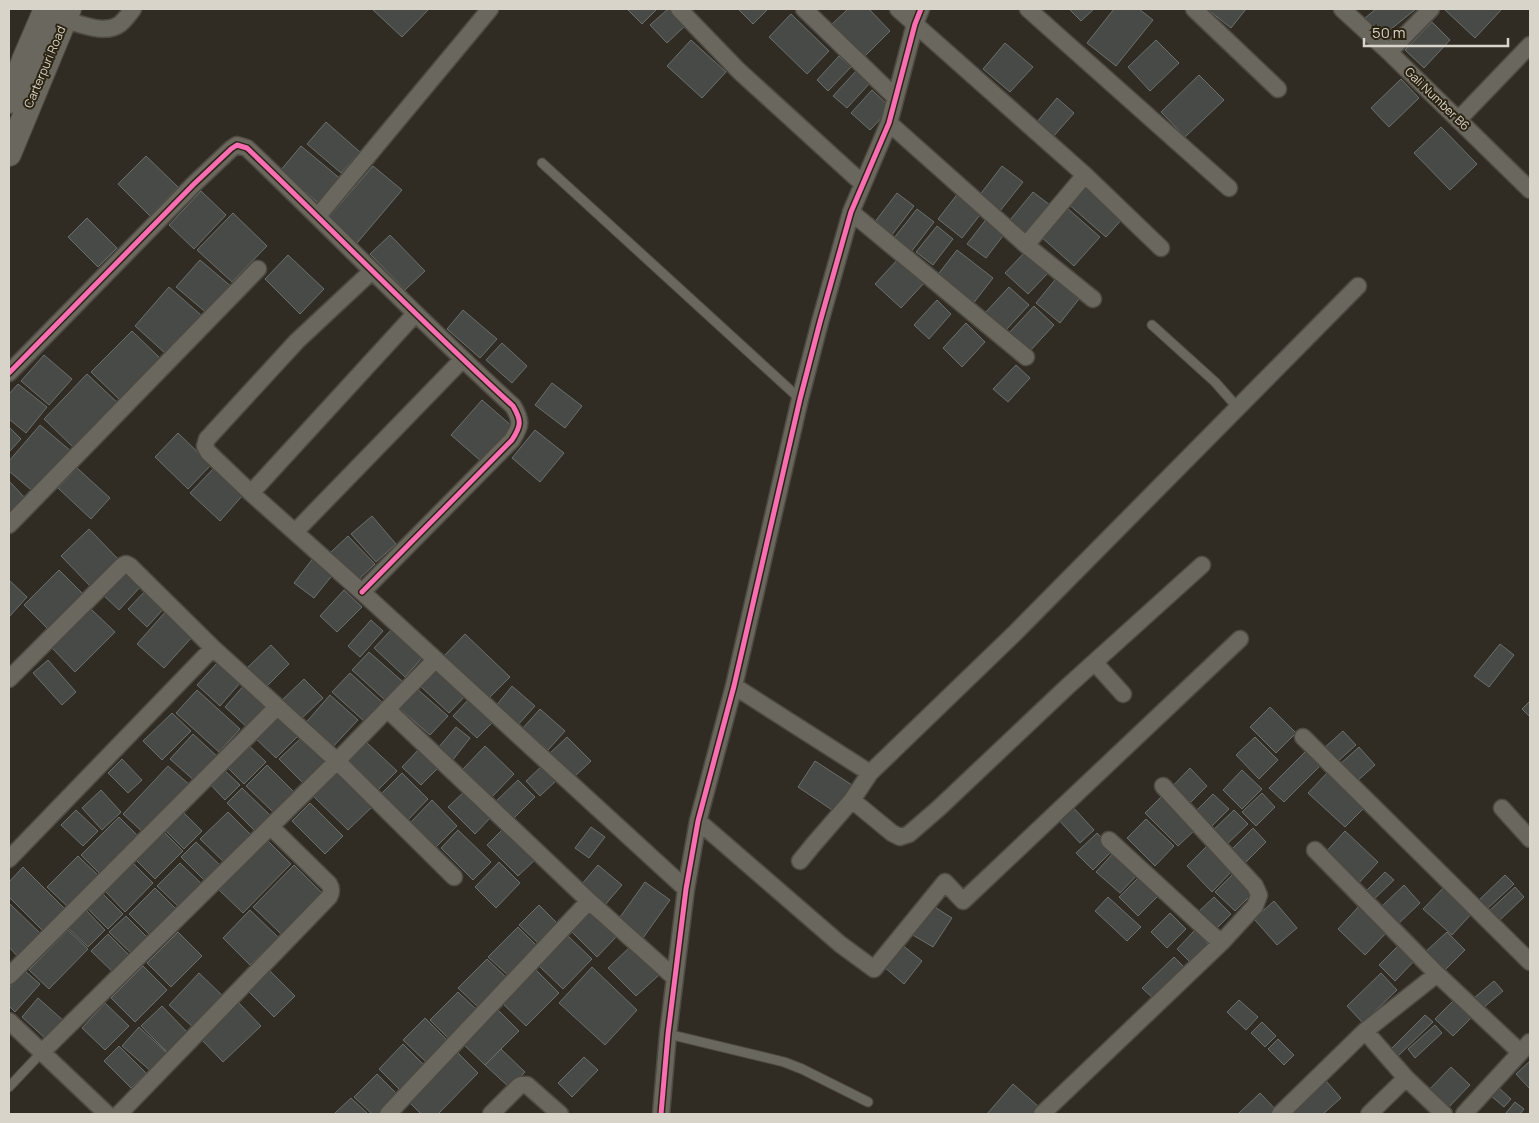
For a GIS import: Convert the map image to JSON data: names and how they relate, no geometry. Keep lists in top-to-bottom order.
{
  "streets": {
    "main road": ["Carterpuri Road"],
    "street": ["Gali Number B6"]
  },
  "scale_bar": "50 m"
}
